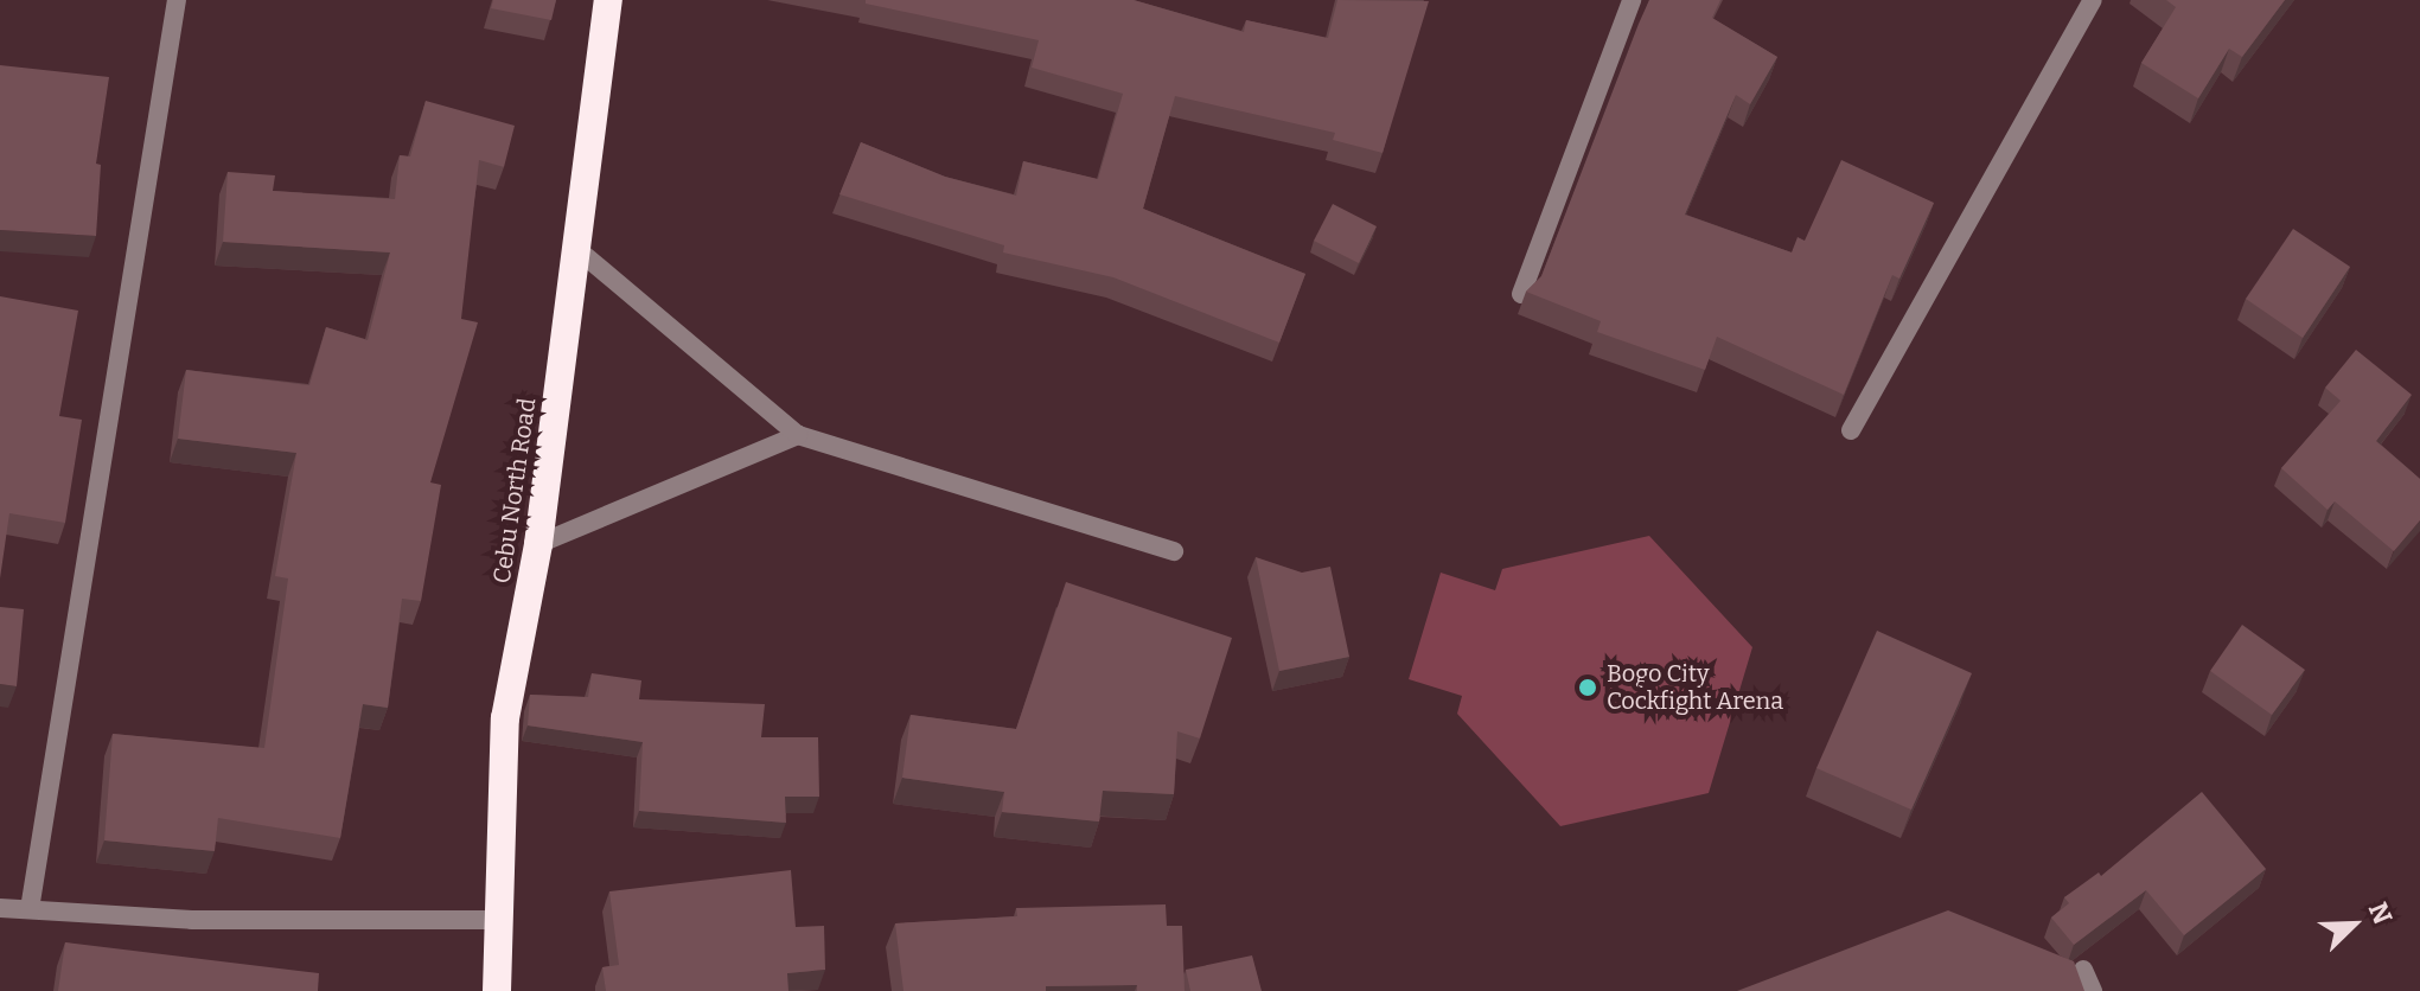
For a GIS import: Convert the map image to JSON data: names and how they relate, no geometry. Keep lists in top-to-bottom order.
{
  "streets": {
    "highway": ["Cebu North Road"]
  },
  "places": ["Bogo City Cockfight Arena"],
  "north": "top right"
}
